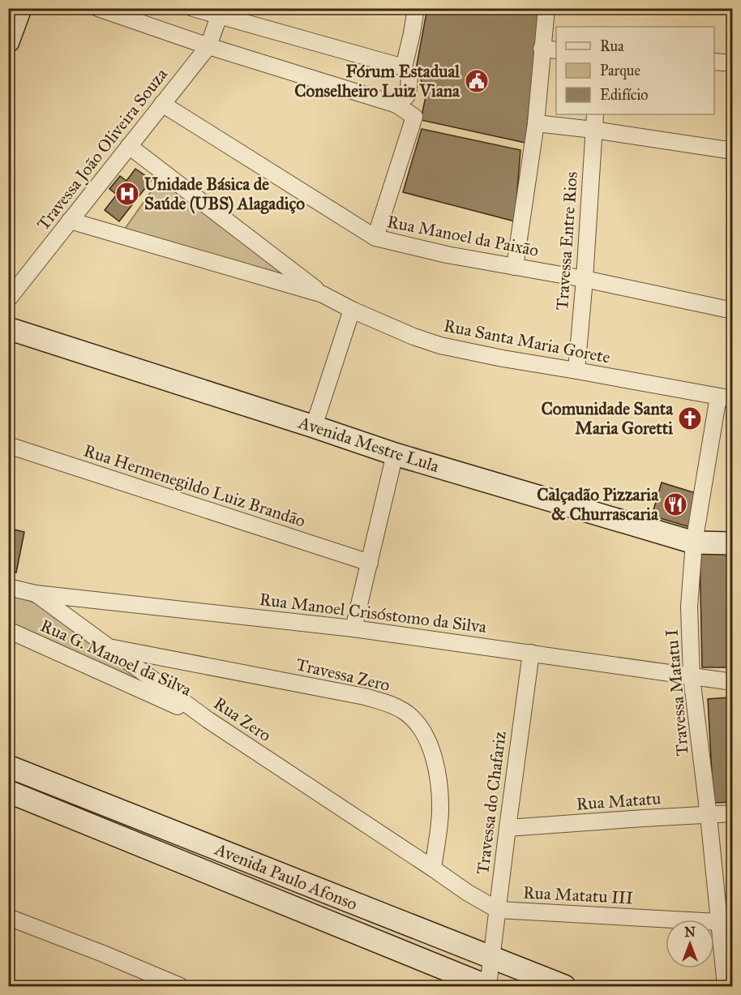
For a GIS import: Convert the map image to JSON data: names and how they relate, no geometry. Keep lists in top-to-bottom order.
{
  "streets": {
    "street": [
      "Travessa João Oliveira Souza",
      "Rua Manoel da Paixão",
      "Travessa Entre Rios",
      "Rua Santa Maria Gorete",
      "Avenida Mestre Lula",
      "Rua Hermenegildo Luiz Brandão",
      "Rua Manoel Crisóstomo da Silva",
      "Rua G. Manoel da Silva",
      "Travessa Zero",
      "Travessa Matatu I",
      "Rua Zero",
      "Rua Matatu",
      "Travessa do Chafariz",
      "Avenida Paulo Afonso",
      "Rua Matatu III"
    ]
  },
  "crossings": [
    ["Travessa João Oliveira Souza", "Rua Manoel da Paixão"],
    ["Travessa João Oliveira Souza", "Rua Santa Maria Gorete"],
    ["Rua Manoel da Paixão", "Travessa Entre Rios"],
    ["Travessa Entre Rios", "Rua Santa Maria Gorete"],
    ["Rua Santa Maria Gorete", "Travessa Matatu I"],
    ["Avenida Mestre Lula", "Travessa Matatu I"],
    ["Rua Manoel Crisóstomo da Silva", "Travessa Matatu I"],
    ["Rua Manoel Crisóstomo da Silva", "Rua Zero"],
    ["Rua Manoel Crisóstomo da Silva", "Travessa do Chafariz"],
    ["Rua G. Manoel da Silva", "Rua Zero"],
    ["Travessa Zero", "Rua Zero"],
    ["Travessa Zero", "Rua Matatu III"],
    ["Travessa Matatu I", "Rua Matatu"],
    ["Travessa Matatu I", "Rua Matatu III"],
    ["Rua Zero", "Rua Matatu III"],
    ["Rua Matatu", "Travessa do Chafariz"],
    ["Travessa do Chafariz", "Avenida Paulo Afonso"],
    ["Travessa do Chafariz", "Rua Matatu III"]
  ],
  "places": {
    "public building": ["Fórum Estadual Conselheiro Luiz Viana"],
    "hospital": ["Unidade Básica de Saúde (UBS) Alagadiço"],
    "church": ["Comunidade Santa Maria Goretti"],
    "restaurant": ["Calçadão Pizzaria & Churrascaria"]
  },
  "legend": ["Rua", "Parque", "Edifício"],
  "north": "top"
}
